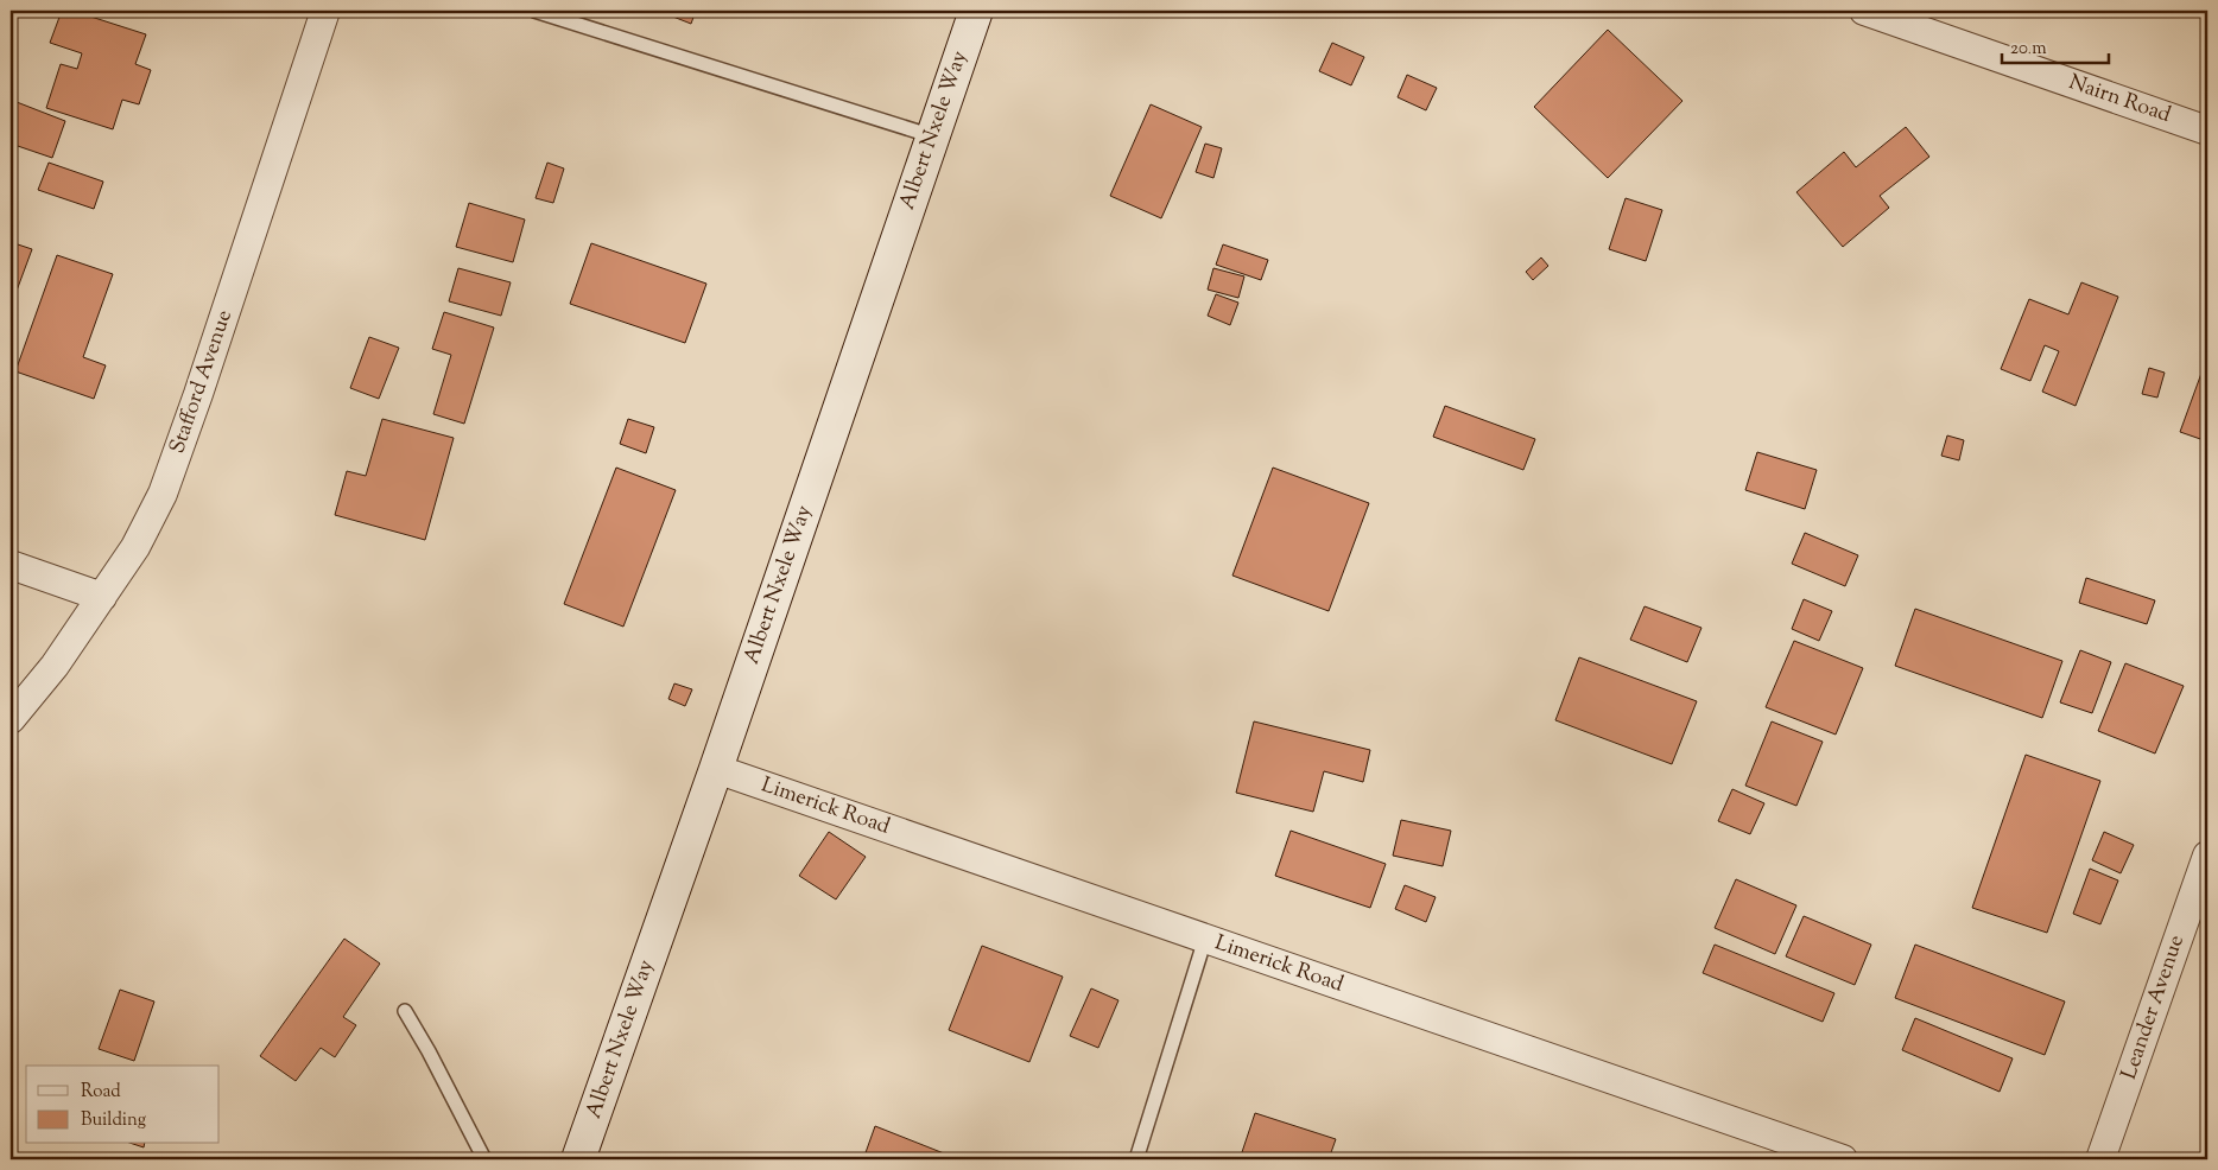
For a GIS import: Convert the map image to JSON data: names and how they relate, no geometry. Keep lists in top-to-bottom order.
{
  "streets": {
    "main road": ["Albert Nxele Way"],
    "street": [
      "Nairn Road",
      "Stafford Avenue",
      "Limerick Road",
      "Leander Avenue"
    ]
  },
  "crossings": [
    ["Albert Nxele Way", "Limerick Road"]
  ],
  "legend": ["Road", "Building"],
  "scale_bar": "20 m"
}
